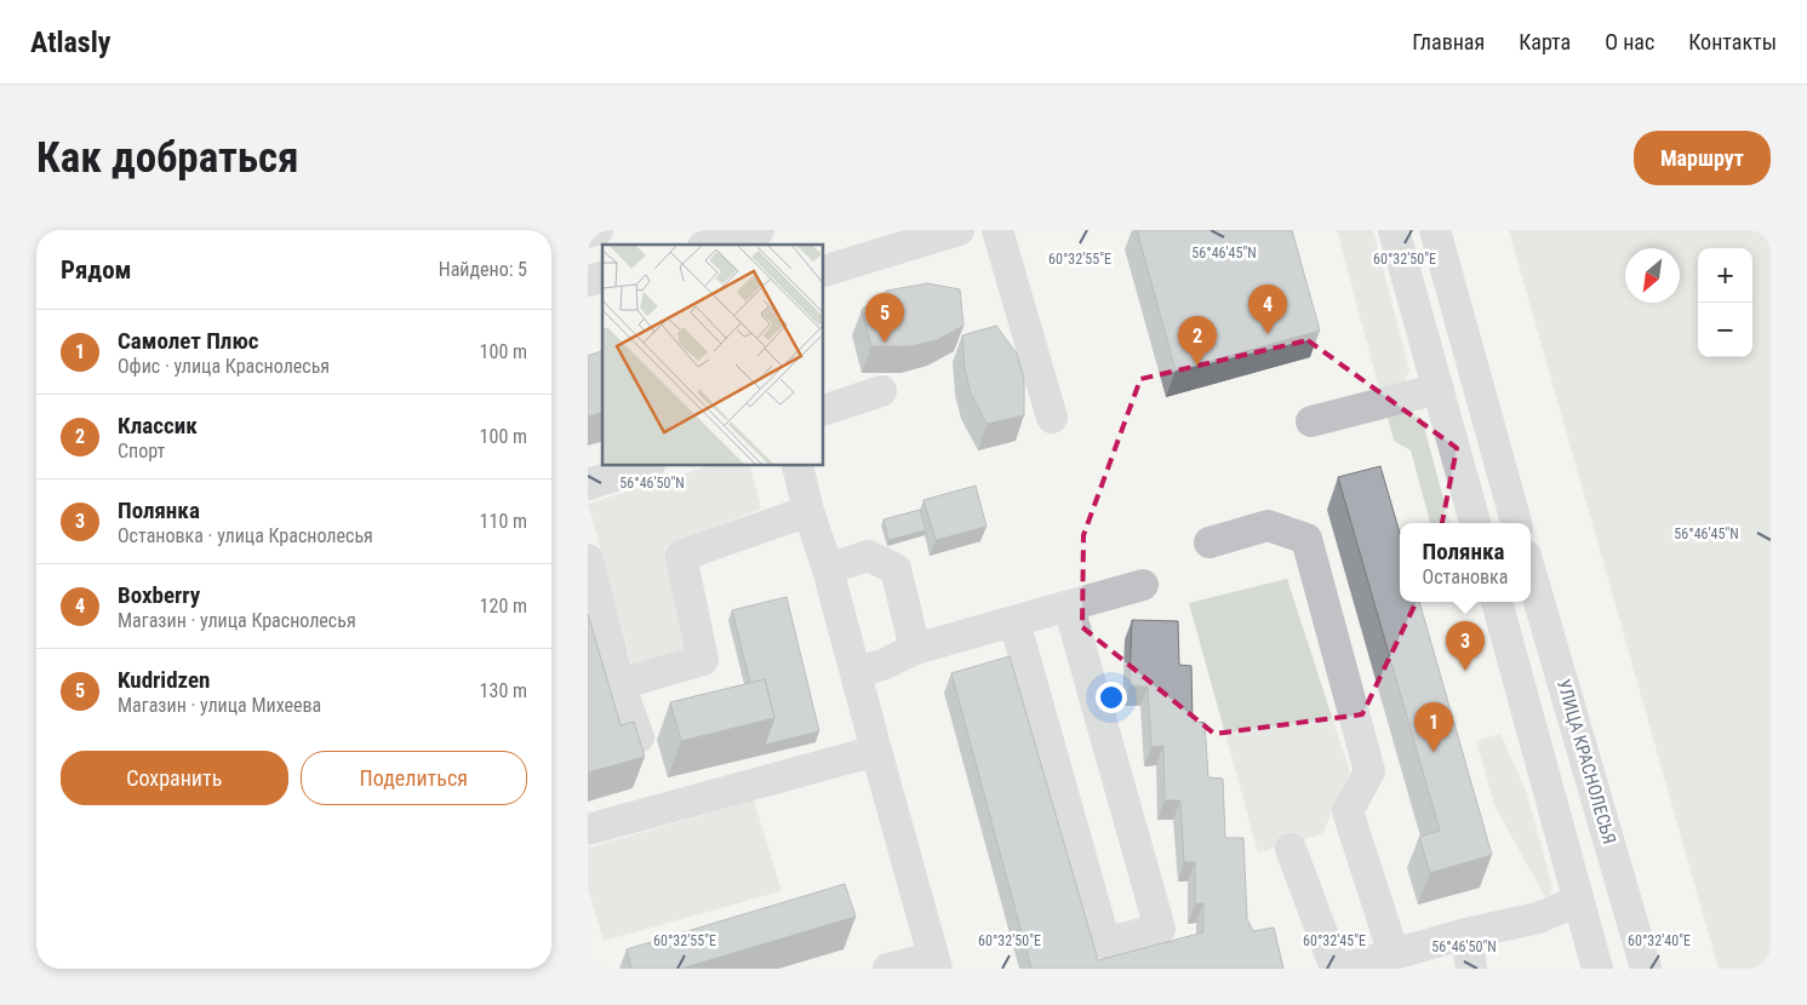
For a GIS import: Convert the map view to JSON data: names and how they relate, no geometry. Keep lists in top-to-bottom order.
{
  "streets": {
    "street": ["УЛИЦА КРАСНОЛЕСЬЯ"]
  },
  "north": "bottom left",
  "page": {
    "header": "Atlasly",
    "nav": [
      "Главная",
      "Карта",
      "О нас",
      "Контакты"
    ],
    "buttons": [
      "Маршрут",
      ["Сохранить", "Поделиться"]
    ],
    "title": "Как добраться",
    "heading": ["Рядом", "Найдено: 5"],
    "map_buttons": ["+", "−"],
    "pins": [
      "4",
      "5",
      "2",
      "3",
      "1"
    ],
    "list": [
      {
        "mark": "1",
        "name": "Самолет Плюс",
        "note": "Офис · улица Краснолесья",
        "value": "100 m"
      },
      {
        "mark": "2",
        "name": "Классик",
        "note": "Спорт",
        "value": "100 m"
      },
      {
        "mark": "3",
        "name": "Полянка",
        "note": "Остановка · улица Краснолесья",
        "value": "110 m"
      },
      {
        "mark": "4",
        "name": "Boxberry",
        "note": "Магазин · улица Краснолесья",
        "value": "120 m"
      },
      {
        "mark": "5",
        "name": "Kudridzen",
        "note": "Магазин · улица Михеева",
        "value": "130 m"
      }
    ],
    "popup": ["Полянка", "Остановка"]
  },
  "coordinates": [
    "56°46'45\"N",
    "60°32'55\"E",
    "60°32'50\"E",
    "56°46'50\"N",
    "60°32'45\"E",
    "60°32'40\"E"
  ]
}
